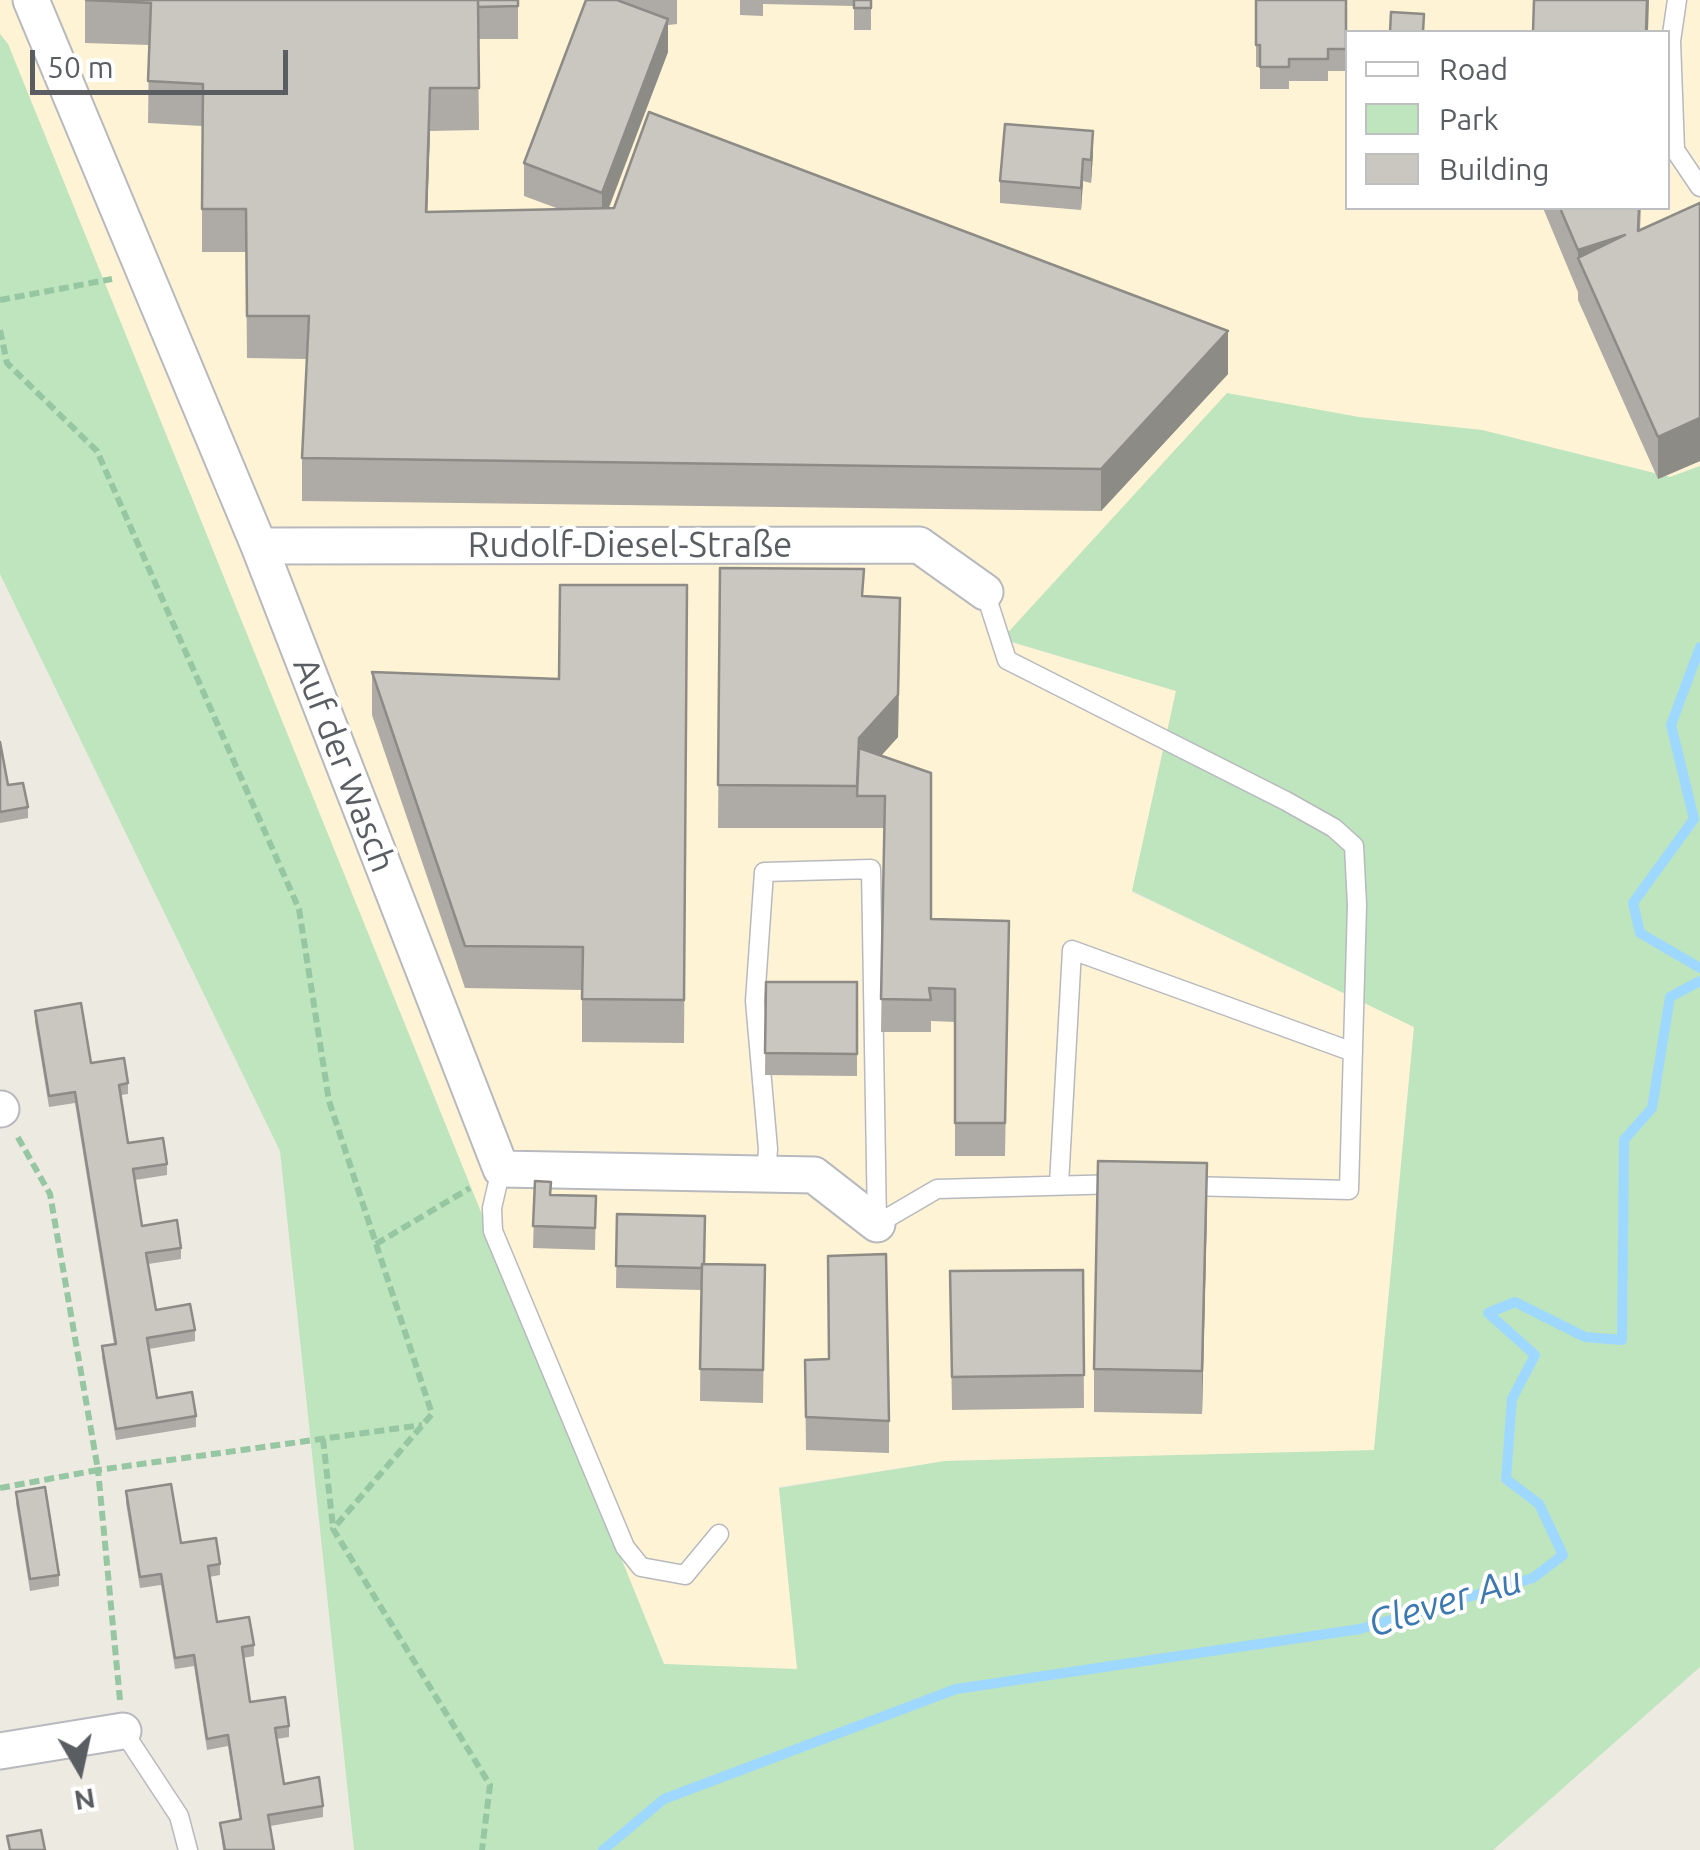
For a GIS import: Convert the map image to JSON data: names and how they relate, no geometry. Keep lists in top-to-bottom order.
{
  "streets": {
    "street": ["Rudolf-Diesel-Straße", "Auf der Wasch"]
  },
  "crossings": [
    ["Rudolf-Diesel-Straße", "Auf der Wasch"]
  ],
  "water": ["Clever Au"],
  "legend": ["Road", "Park", "Building"],
  "scale_bar": "50 m",
  "north": "bottom"
}
